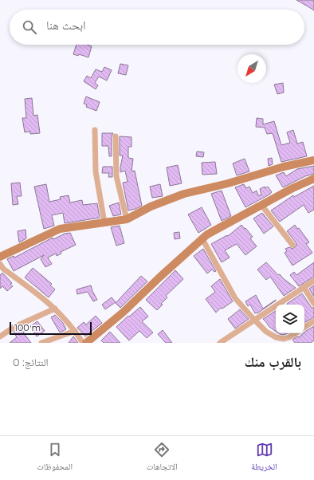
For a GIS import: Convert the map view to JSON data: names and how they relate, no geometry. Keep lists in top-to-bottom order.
{
  "scale_bar": "100 m",
  "north": "bottom left",
  "page": {
    "search": "ابحث هنا",
    "scale": "100 m",
    "heading": ["بالقرب منك", "النتائج: 0"],
    "nav": ["الخريطة", "الاتجاهات", "المحفوظات"]
  }
}
